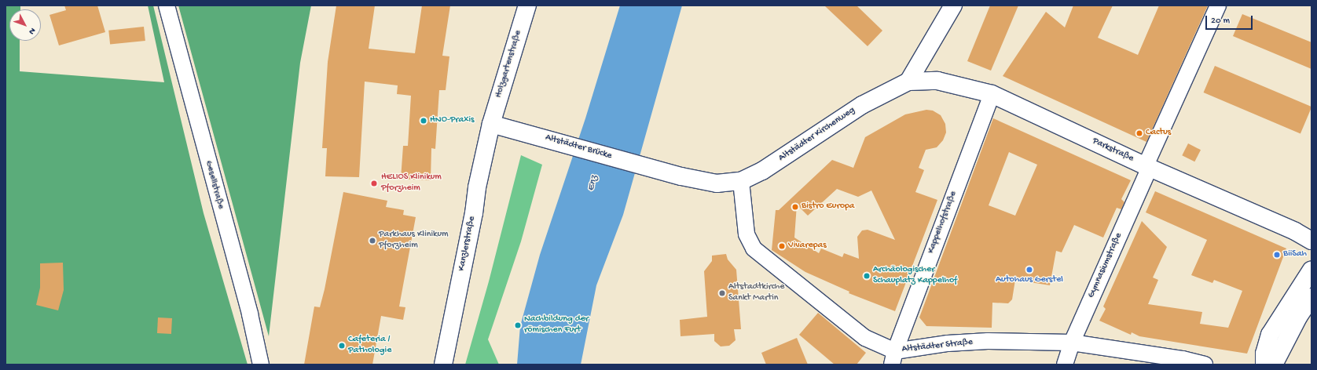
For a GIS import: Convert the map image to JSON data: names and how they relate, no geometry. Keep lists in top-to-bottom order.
{
  "streets": {
    "main road": [
      "Holzgartenstraße",
      "Altstädter Kirchenweg",
      "Altstädter Brücke",
      "Parkstraße",
      "Kanzlerstraße"
    ],
    "street": [
      "Gesellstraße",
      "Kappelhofstraße",
      "Gymnasiumstraße",
      "Altstädter Straße"
    ]
  },
  "crossings": [
    ["Holzgartenstraße", "Altstädter Brücke"],
    ["Holzgartenstraße", "Kanzlerstraße"],
    ["Altstädter Kirchenweg", "Altstädter Brücke"],
    ["Altstädter Kirchenweg", "Parkstraße"],
    ["Altstädter Kirchenweg", "Altstädter Straße"],
    ["Altstädter Brücke", "Kanzlerstraße"],
    ["Parkstraße", "Kappelhofstraße"],
    ["Parkstraße", "Gymnasiumstraße"],
    ["Kappelhofstraße", "Altstädter Straße"],
    ["Gymnasiumstraße", "Altstädter Straße"]
  ],
  "water": ["Enz"],
  "places": [
    "HNO-Praxis",
    "Cactus",
    "HELIOS Klinikum Pforzheim",
    "Bistro Europa",
    "Parkhaus Klinikum Pforzheim",
    "Vivarepas",
    "BiiSah",
    "Autohaus Gerstel",
    "Archäologischer Schauplatz Kappelhof",
    "Altstadtkirche Sankt Martin",
    "Nachbildung der römischen Furt",
    "Cafeteria / Pathologie"
  ],
  "scale_bar": "20 m",
  "north": "bottom right"
}
